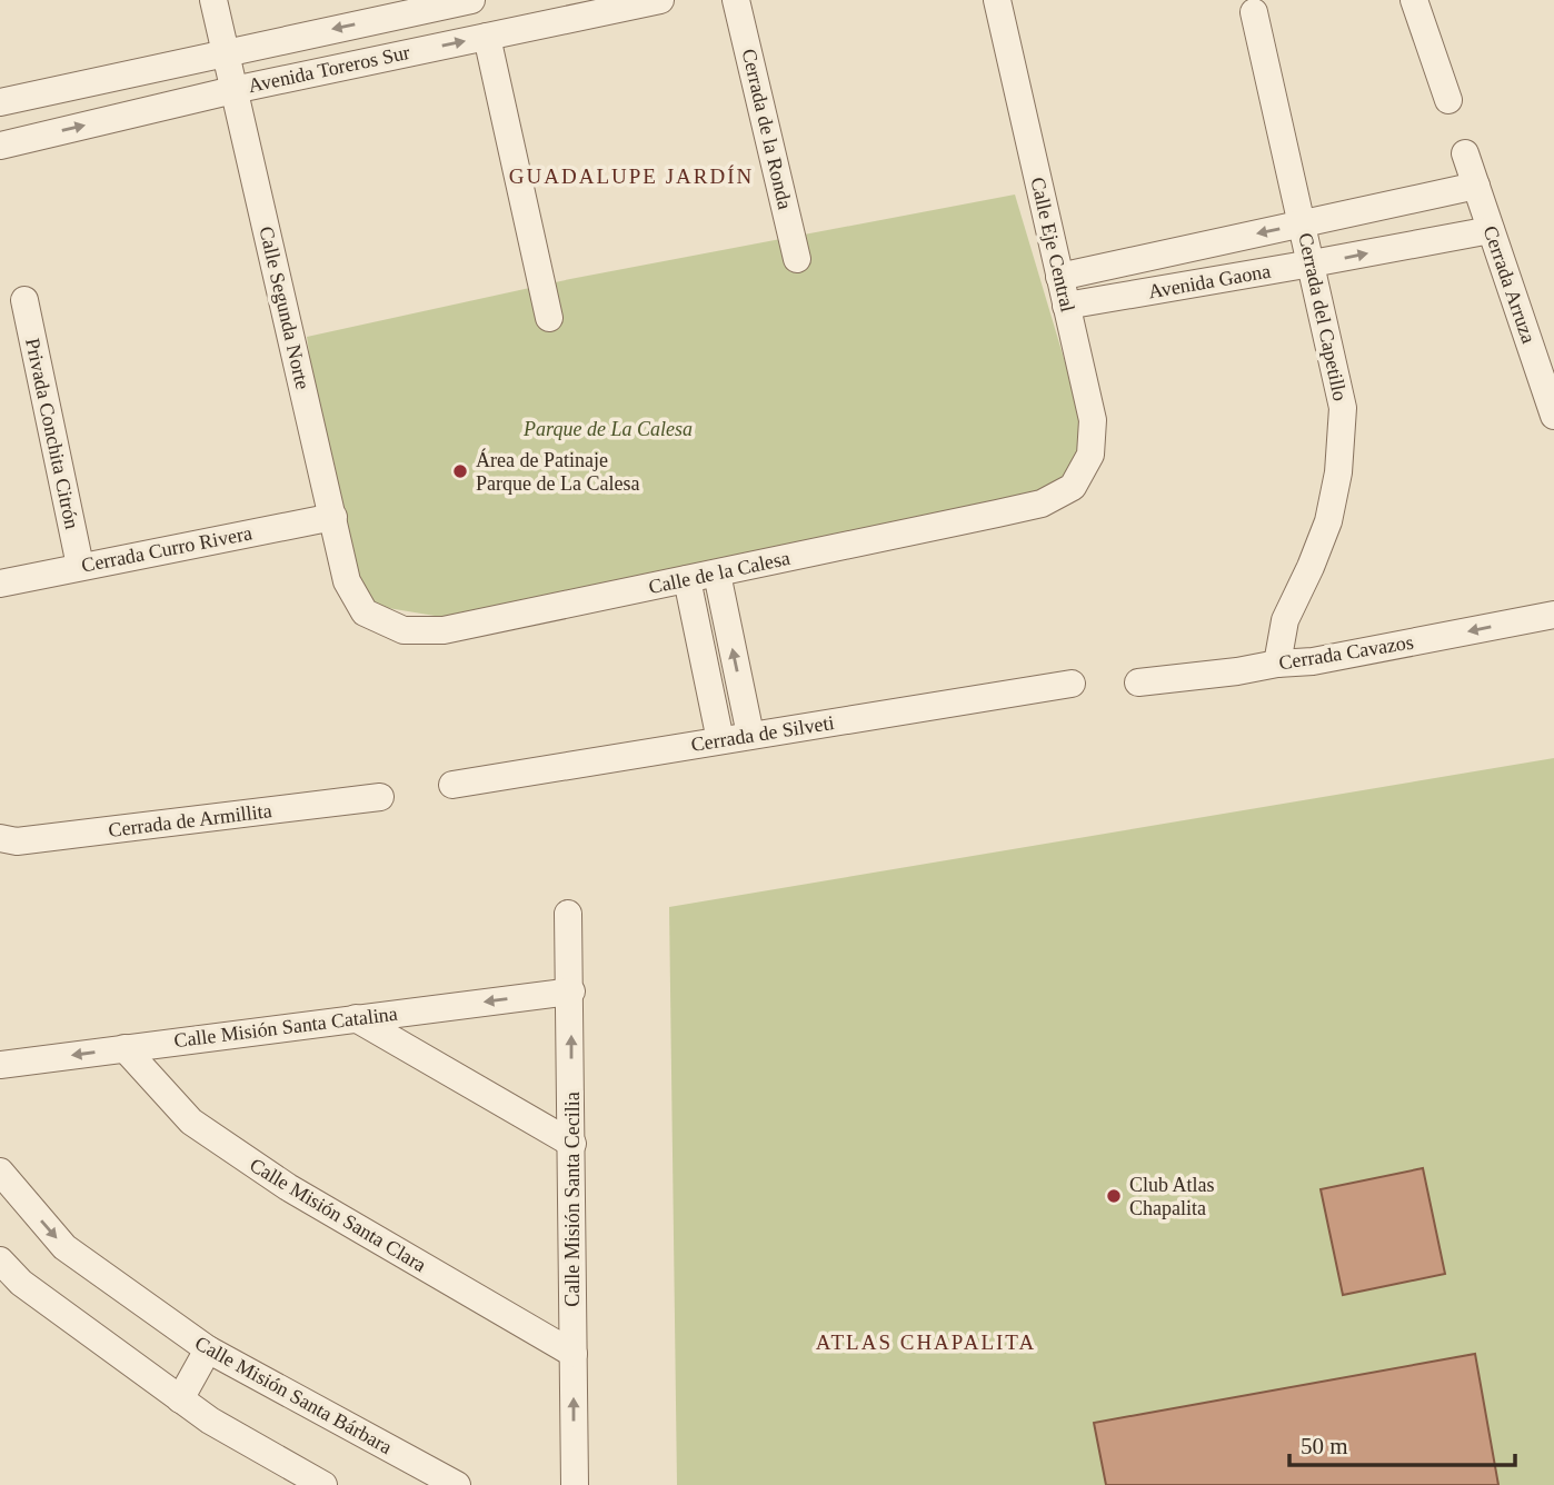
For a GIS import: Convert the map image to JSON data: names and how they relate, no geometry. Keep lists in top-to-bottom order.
{
  "streets": {
    "street": [
      "Avenida Toreros Sur",
      "Cerrada de la Ronda",
      "Calle Eje Central",
      "Avenida Gaona",
      "Cerrada Arruza",
      "Calle Segunda Norte",
      "Cerrada del Capetillo",
      "Privada Conchita Citrón",
      "Cerrada Curro Rivera",
      "Calle de la Calesa",
      "Cerrada Cavazos",
      "Cerrada de Silveti",
      "Cerrada de Armillita",
      "Calle Misión Santa Catalina",
      "Calle Misión Santa Cecilia",
      "Calle Misión Santa Clara",
      "Calle Misión Santa Bárbara"
    ]
  },
  "crossings": [
    ["Avenida Toreros Sur", "Calle Segunda Norte"],
    ["Calle Eje Central", "Avenida Gaona"],
    ["Calle Eje Central", "Calle de la Calesa"],
    ["Avenida Gaona", "Cerrada Arruza"],
    ["Avenida Gaona", "Cerrada del Capetillo"],
    ["Calle Segunda Norte", "Cerrada Curro Rivera"],
    ["Calle Segunda Norte", "Calle de la Calesa"],
    ["Cerrada del Capetillo", "Cerrada Cavazos"],
    ["Privada Conchita Citrón", "Cerrada Curro Rivera"],
    ["Calle Misión Santa Catalina", "Calle Misión Santa Cecilia"],
    ["Calle Misión Santa Catalina", "Calle Misión Santa Clara"],
    ["Calle Misión Santa Cecilia", "Calle Misión Santa Clara"]
  ],
  "one_way": ["Cerrada Cavazos", "Calle Misión Santa Catalina", "Calle Misión Santa Cecilia"],
  "districts": ["GUADALUPE JARDÍN", "ATLAS CHAPALITA"],
  "parks": ["Parque de La Calesa"],
  "places": ["Área de Patinaje Parque de La Calesa", "Club Atlas Chapalita"],
  "scale_bar": "50 m"
}
